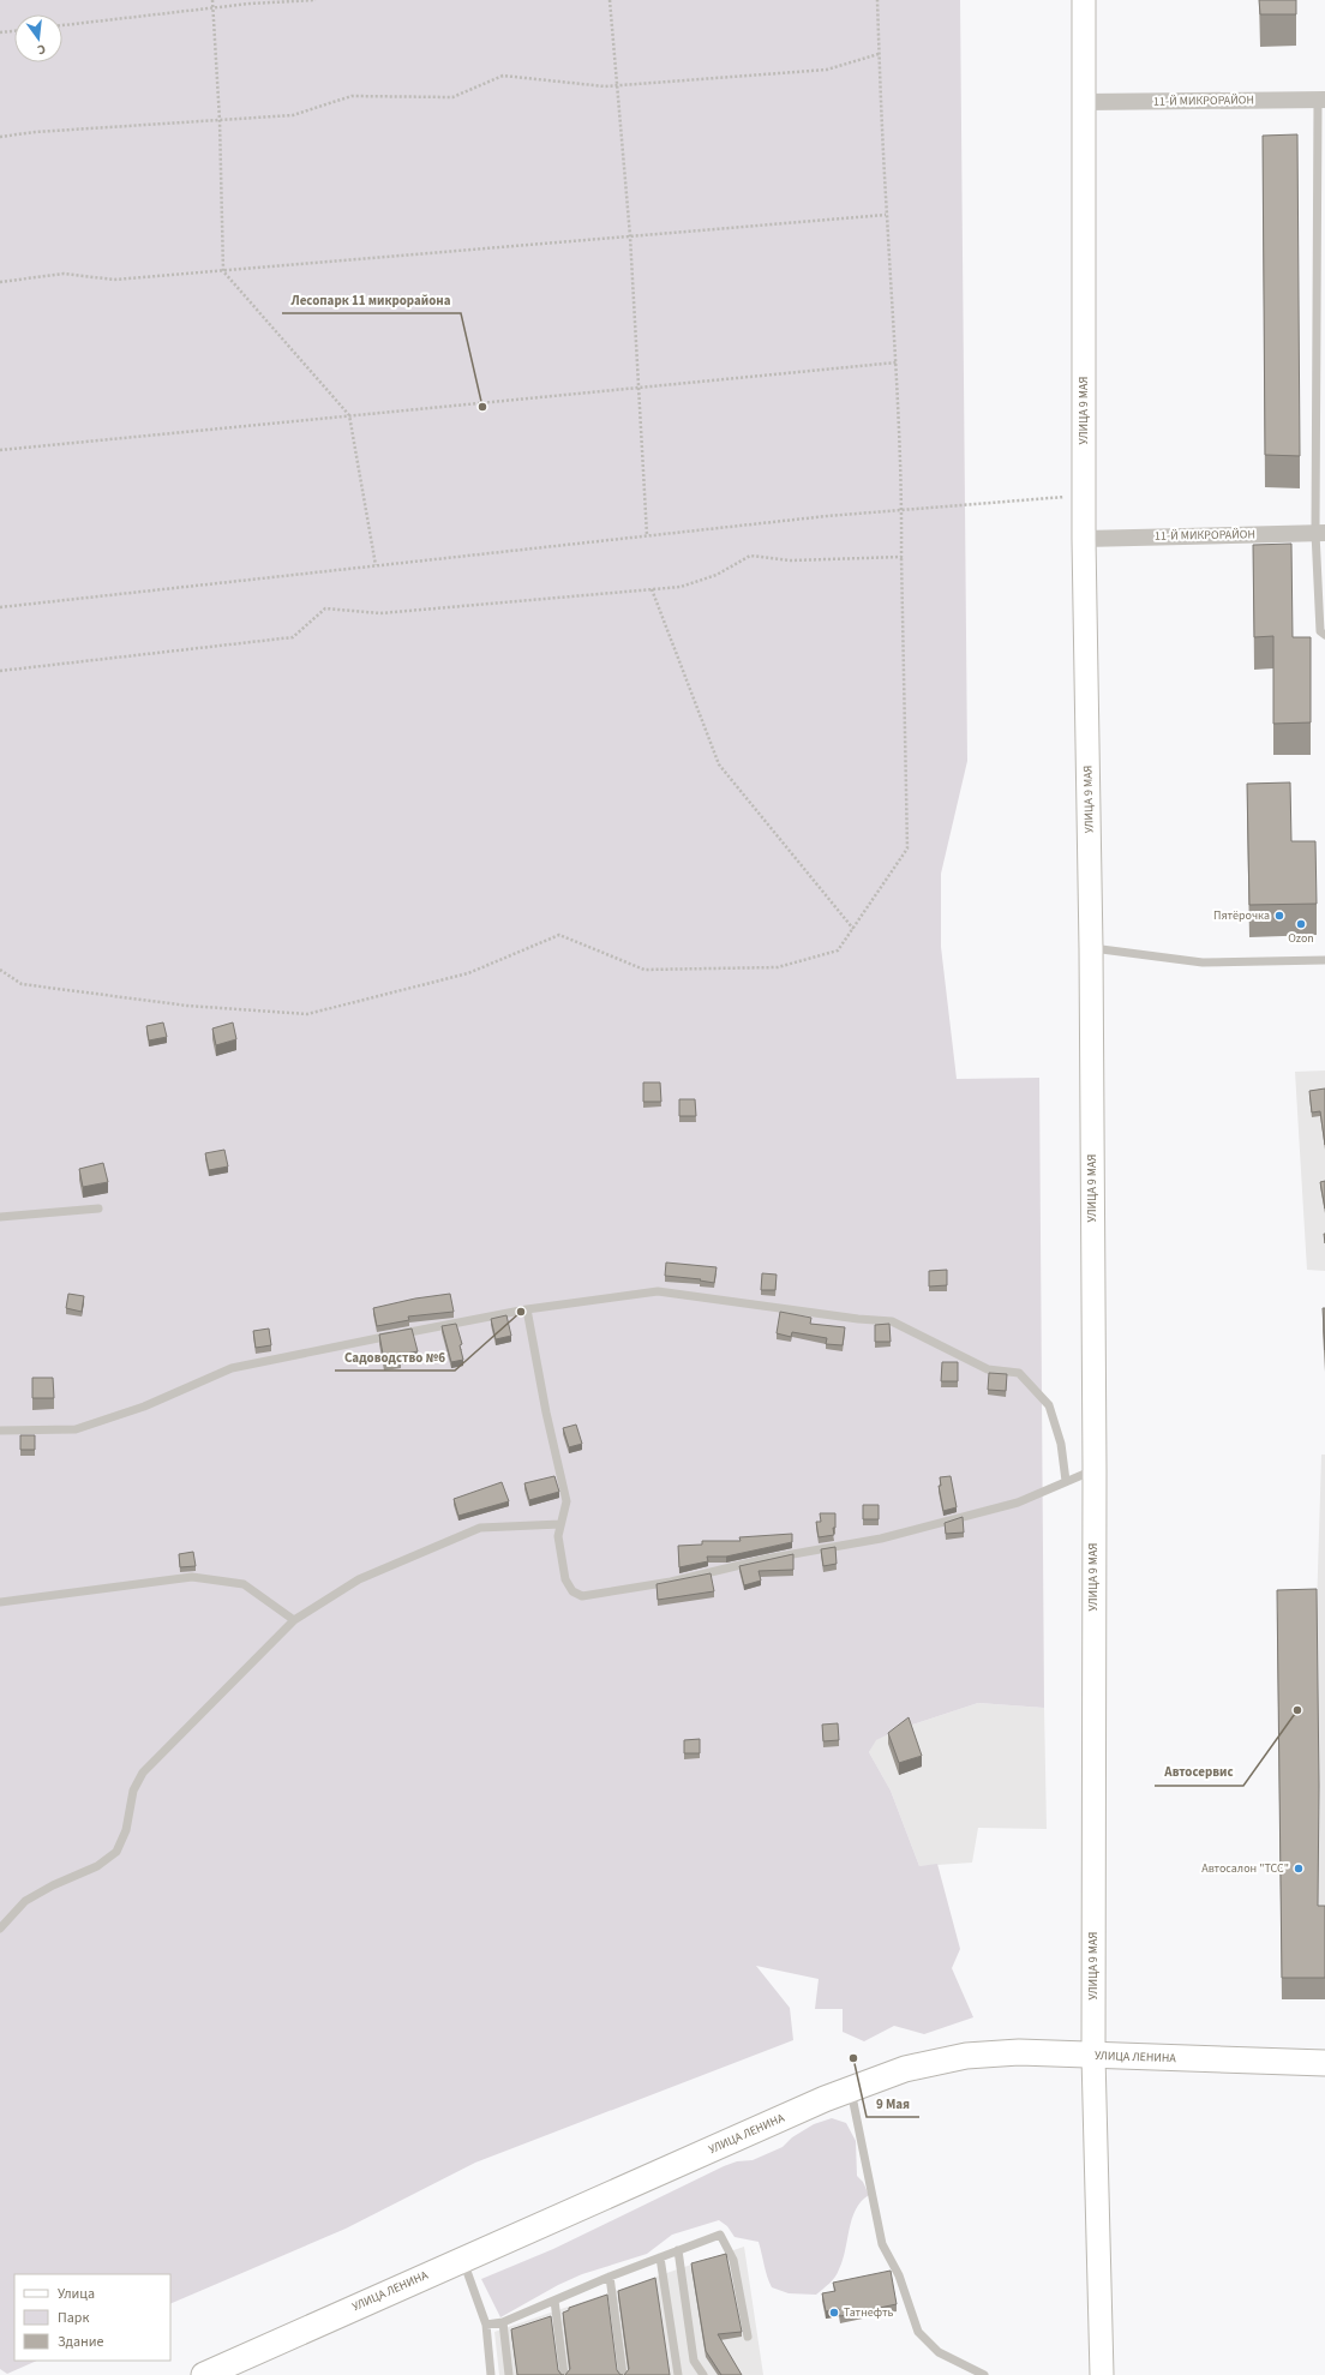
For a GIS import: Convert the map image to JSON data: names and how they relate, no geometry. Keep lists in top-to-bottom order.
{
  "streets": {
    "main road": ["УЛИЦА 9 МАЯ", "УЛИЦА ЛЕНИНА"],
    "street": ["11-Й МИКРОРАЙОН"]
  },
  "crossings": [
    ["11-Й МИКРОРАЙОН", "УЛИЦА 9 МАЯ"],
    ["УЛИЦА 9 МАЯ", "УЛИЦА ЛЕНИНА"]
  ],
  "places": [
    "Лесопарк 11 микрорайона",
    "Пятёрочка",
    "Ozon",
    "Садоводство №6",
    "Автосервис",
    "Автосалон \"ТСС\"",
    "9 Мая",
    "Татнефть"
  ],
  "legend": ["Улица", "Парк", "Здание"],
  "north": "bottom"
}
